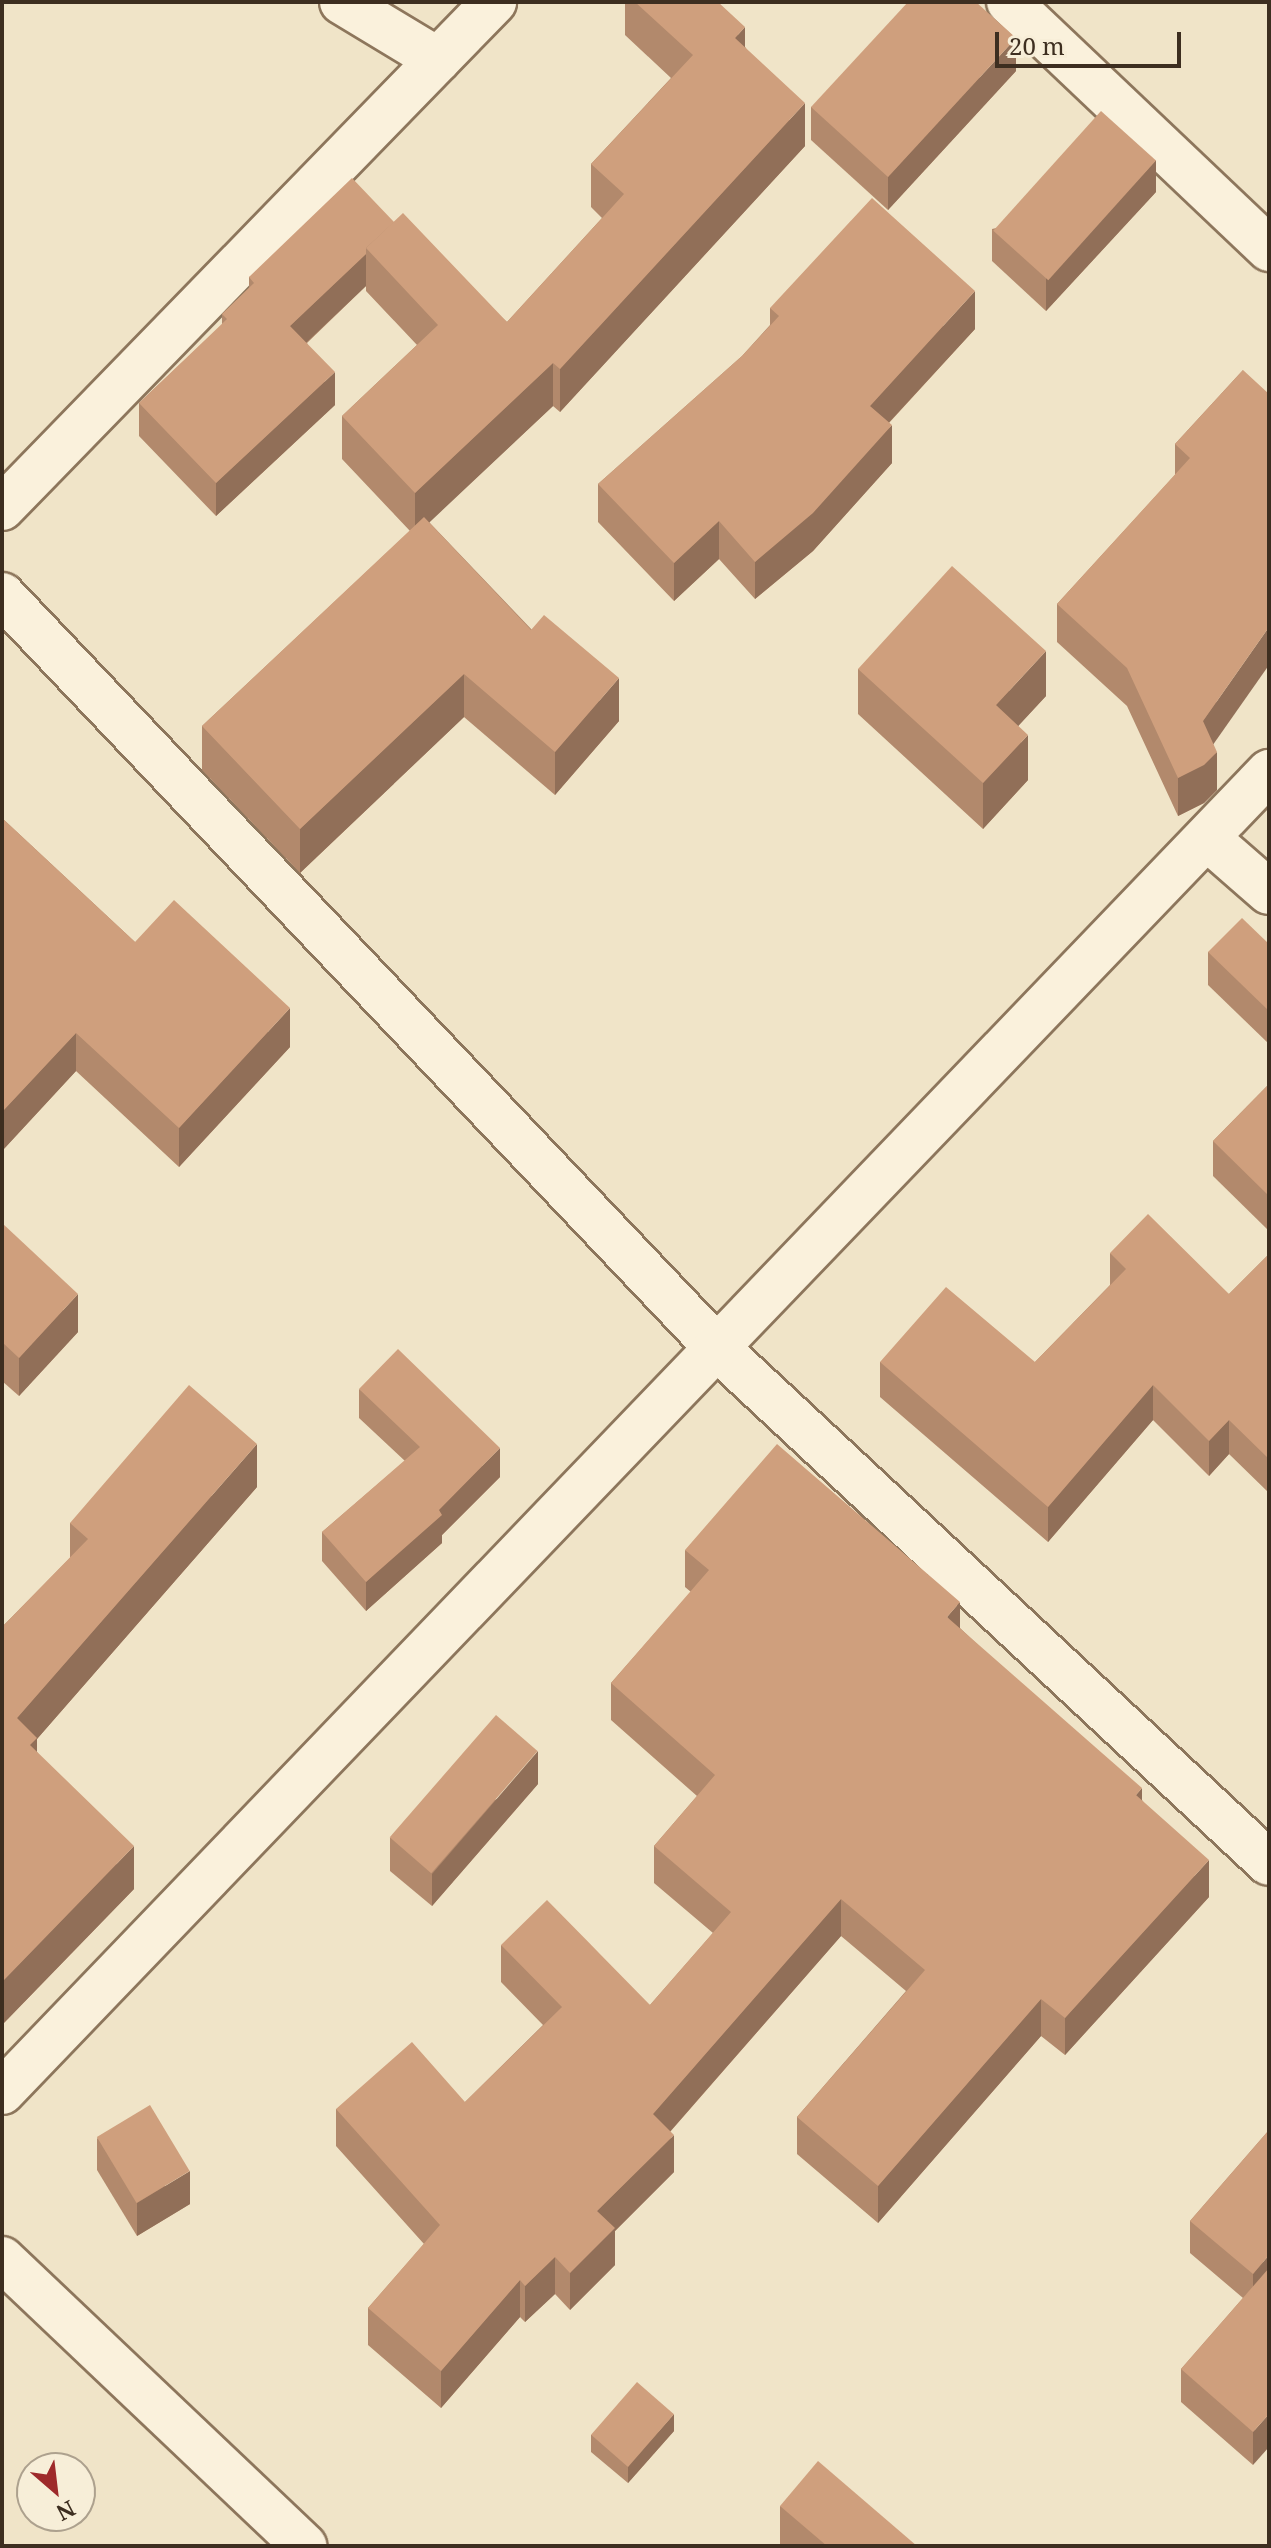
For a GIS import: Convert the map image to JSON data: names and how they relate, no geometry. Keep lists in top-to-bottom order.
{
  "scale_bar": "20 m",
  "north": "bottom right"
}
